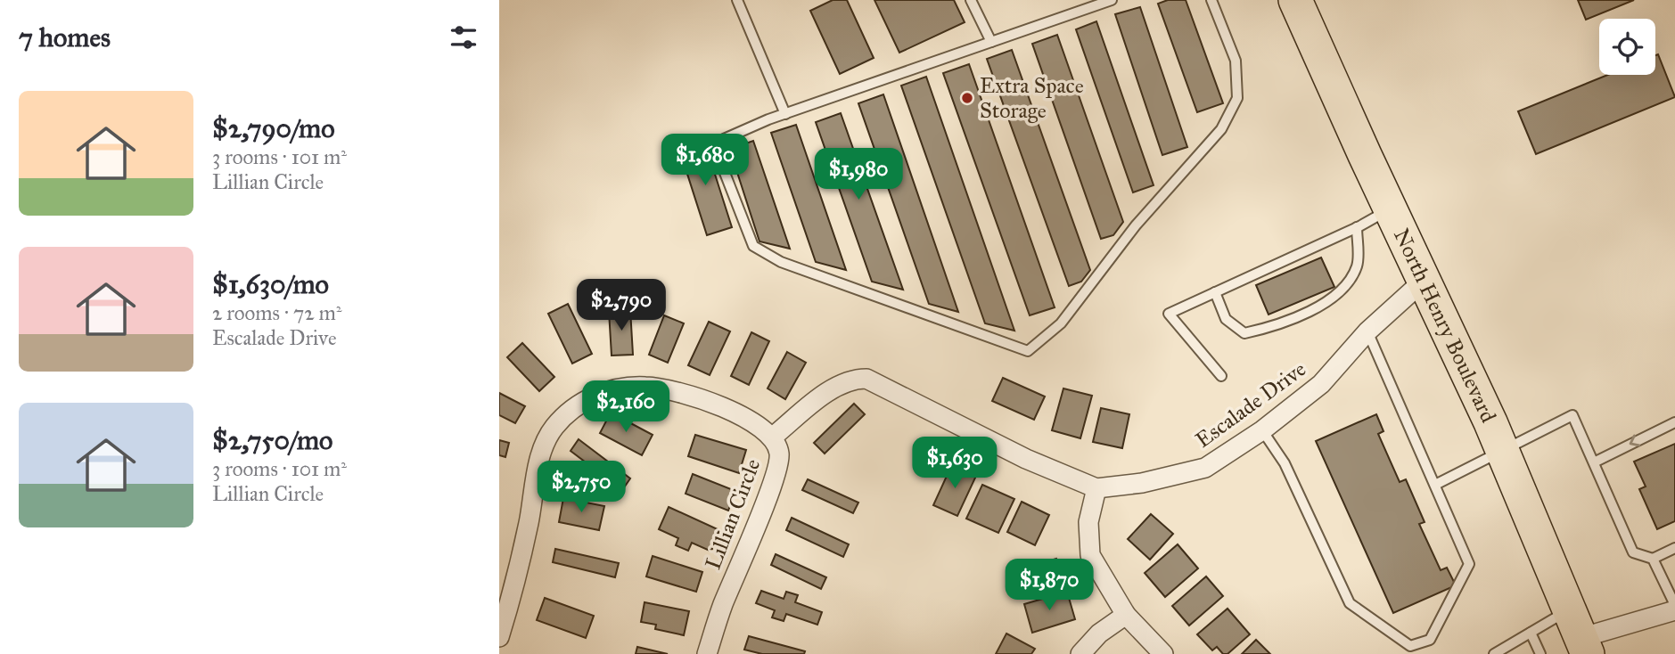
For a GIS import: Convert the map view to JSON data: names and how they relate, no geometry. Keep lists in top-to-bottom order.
{
  "streets": {
    "highway": ["North Henry Boulevard"],
    "street": ["Escalade Drive", "Lillian Circle"]
  },
  "crossings": [
    ["North Henry Boulevard", "Escalade Drive"],
    ["Escalade Drive", "Lillian Circle"]
  ],
  "places": ["Extra Space Storage"],
  "page": {
    "heading": "7 homes",
    "list": [
      {
        "name": "$2,790/mo",
        "note": "3 rooms · 101 m² · Lillian Circle"
      },
      {
        "name": "$1,630/mo",
        "note": "2 rooms · 72 m² · Escalade Drive"
      },
      {
        "name": "$2,750/mo",
        "note": "3 rooms · 101 m² · Lillian Circle"
      }
    ],
    "price": [
      "$1,680",
      "$1,980",
      "$2,790",
      "$2,160",
      "$1,630",
      "$2,750",
      "$1,870"
    ]
  }
}
